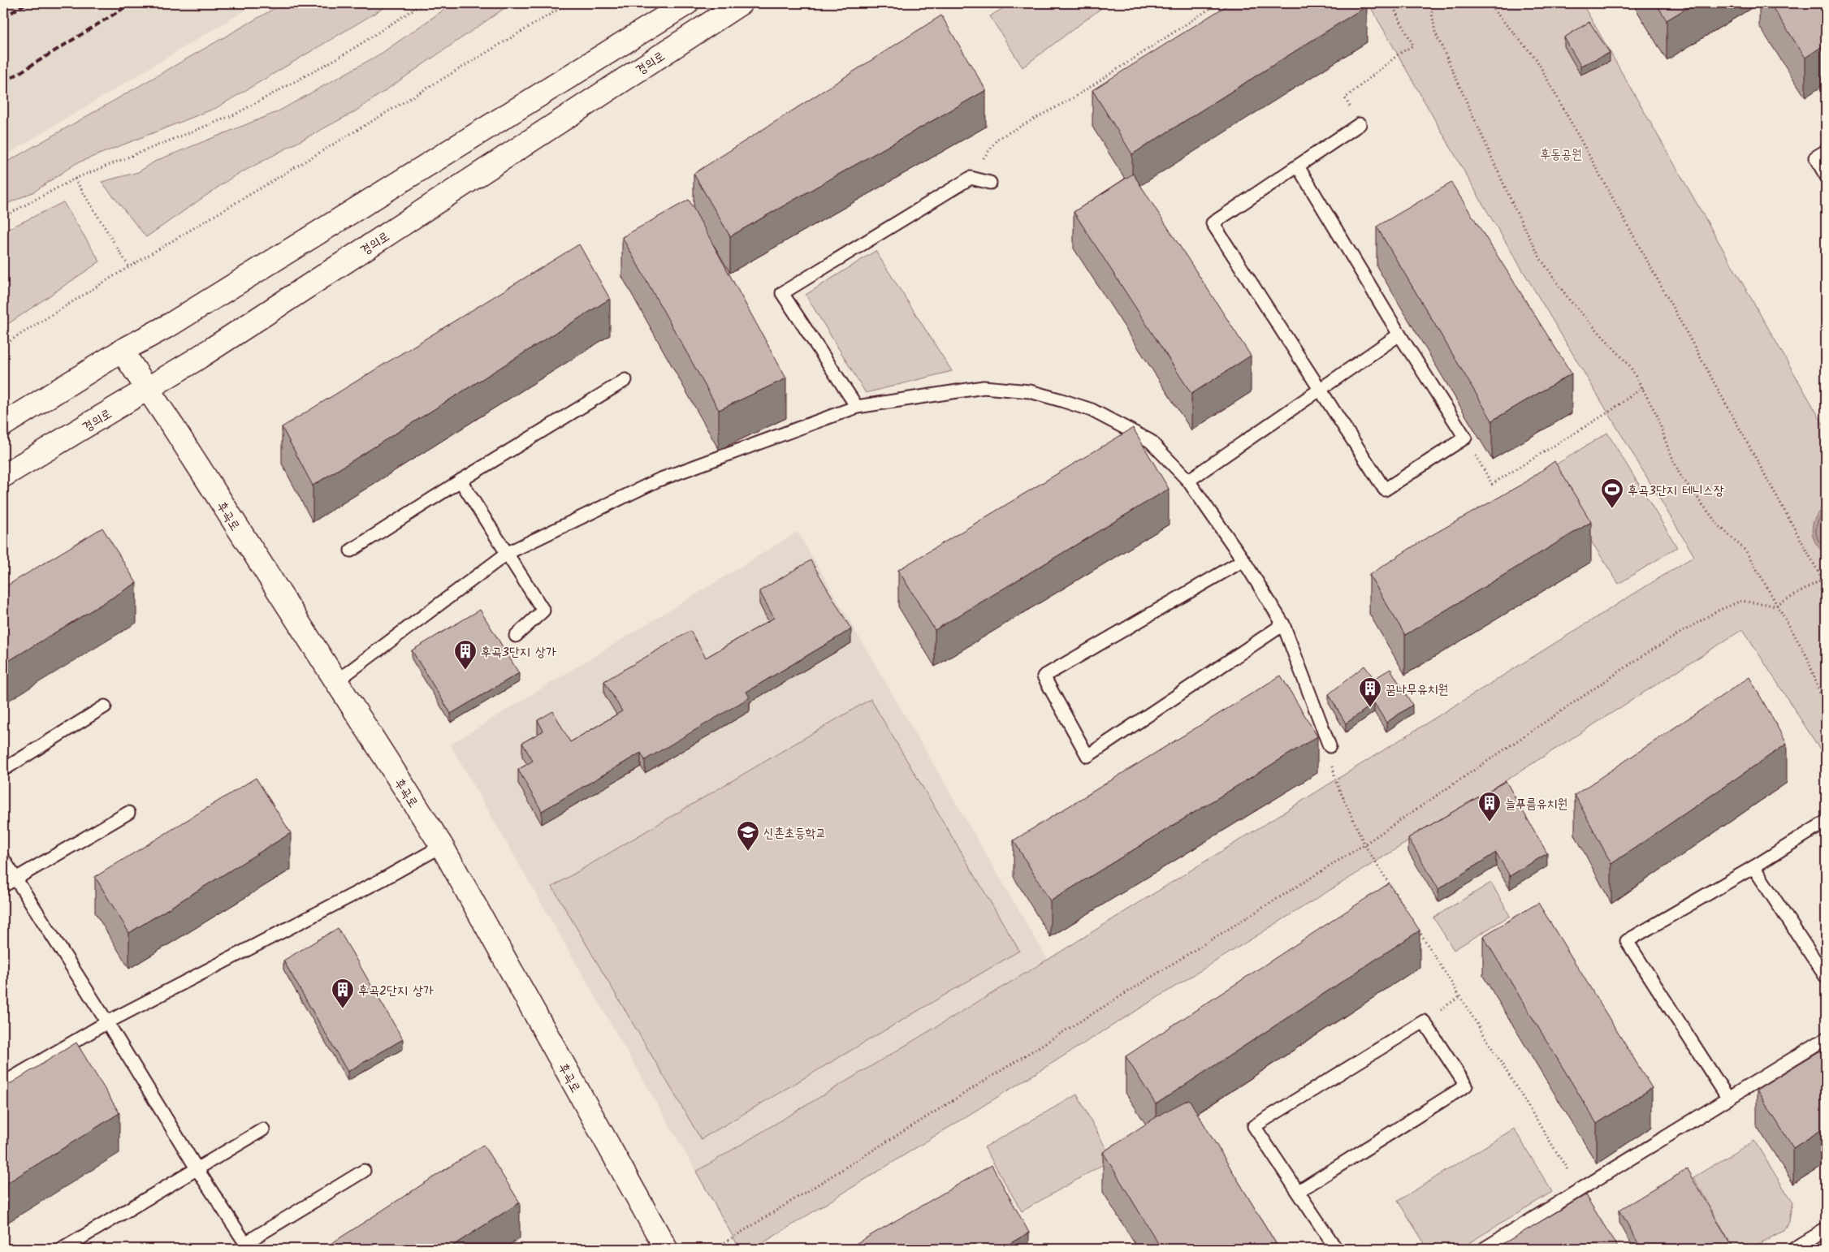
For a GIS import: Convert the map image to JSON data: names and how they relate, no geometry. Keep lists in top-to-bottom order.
{
  "streets": {
    "main road": ["경의로", "후곡로"]
  },
  "crossings": [
    ["경의로", "후곡로"]
  ],
  "parks": ["후동공원"],
  "places": {
    "sports": ["후곡3단지 테니스장"],
    "building": [
      "후곡3단지 상가",
      "꿈나무유치원",
      "늘푸름유치원",
      "후곡2단지 상가"
    ],
    "school or university": ["신촌초등학교"]
  }
}
